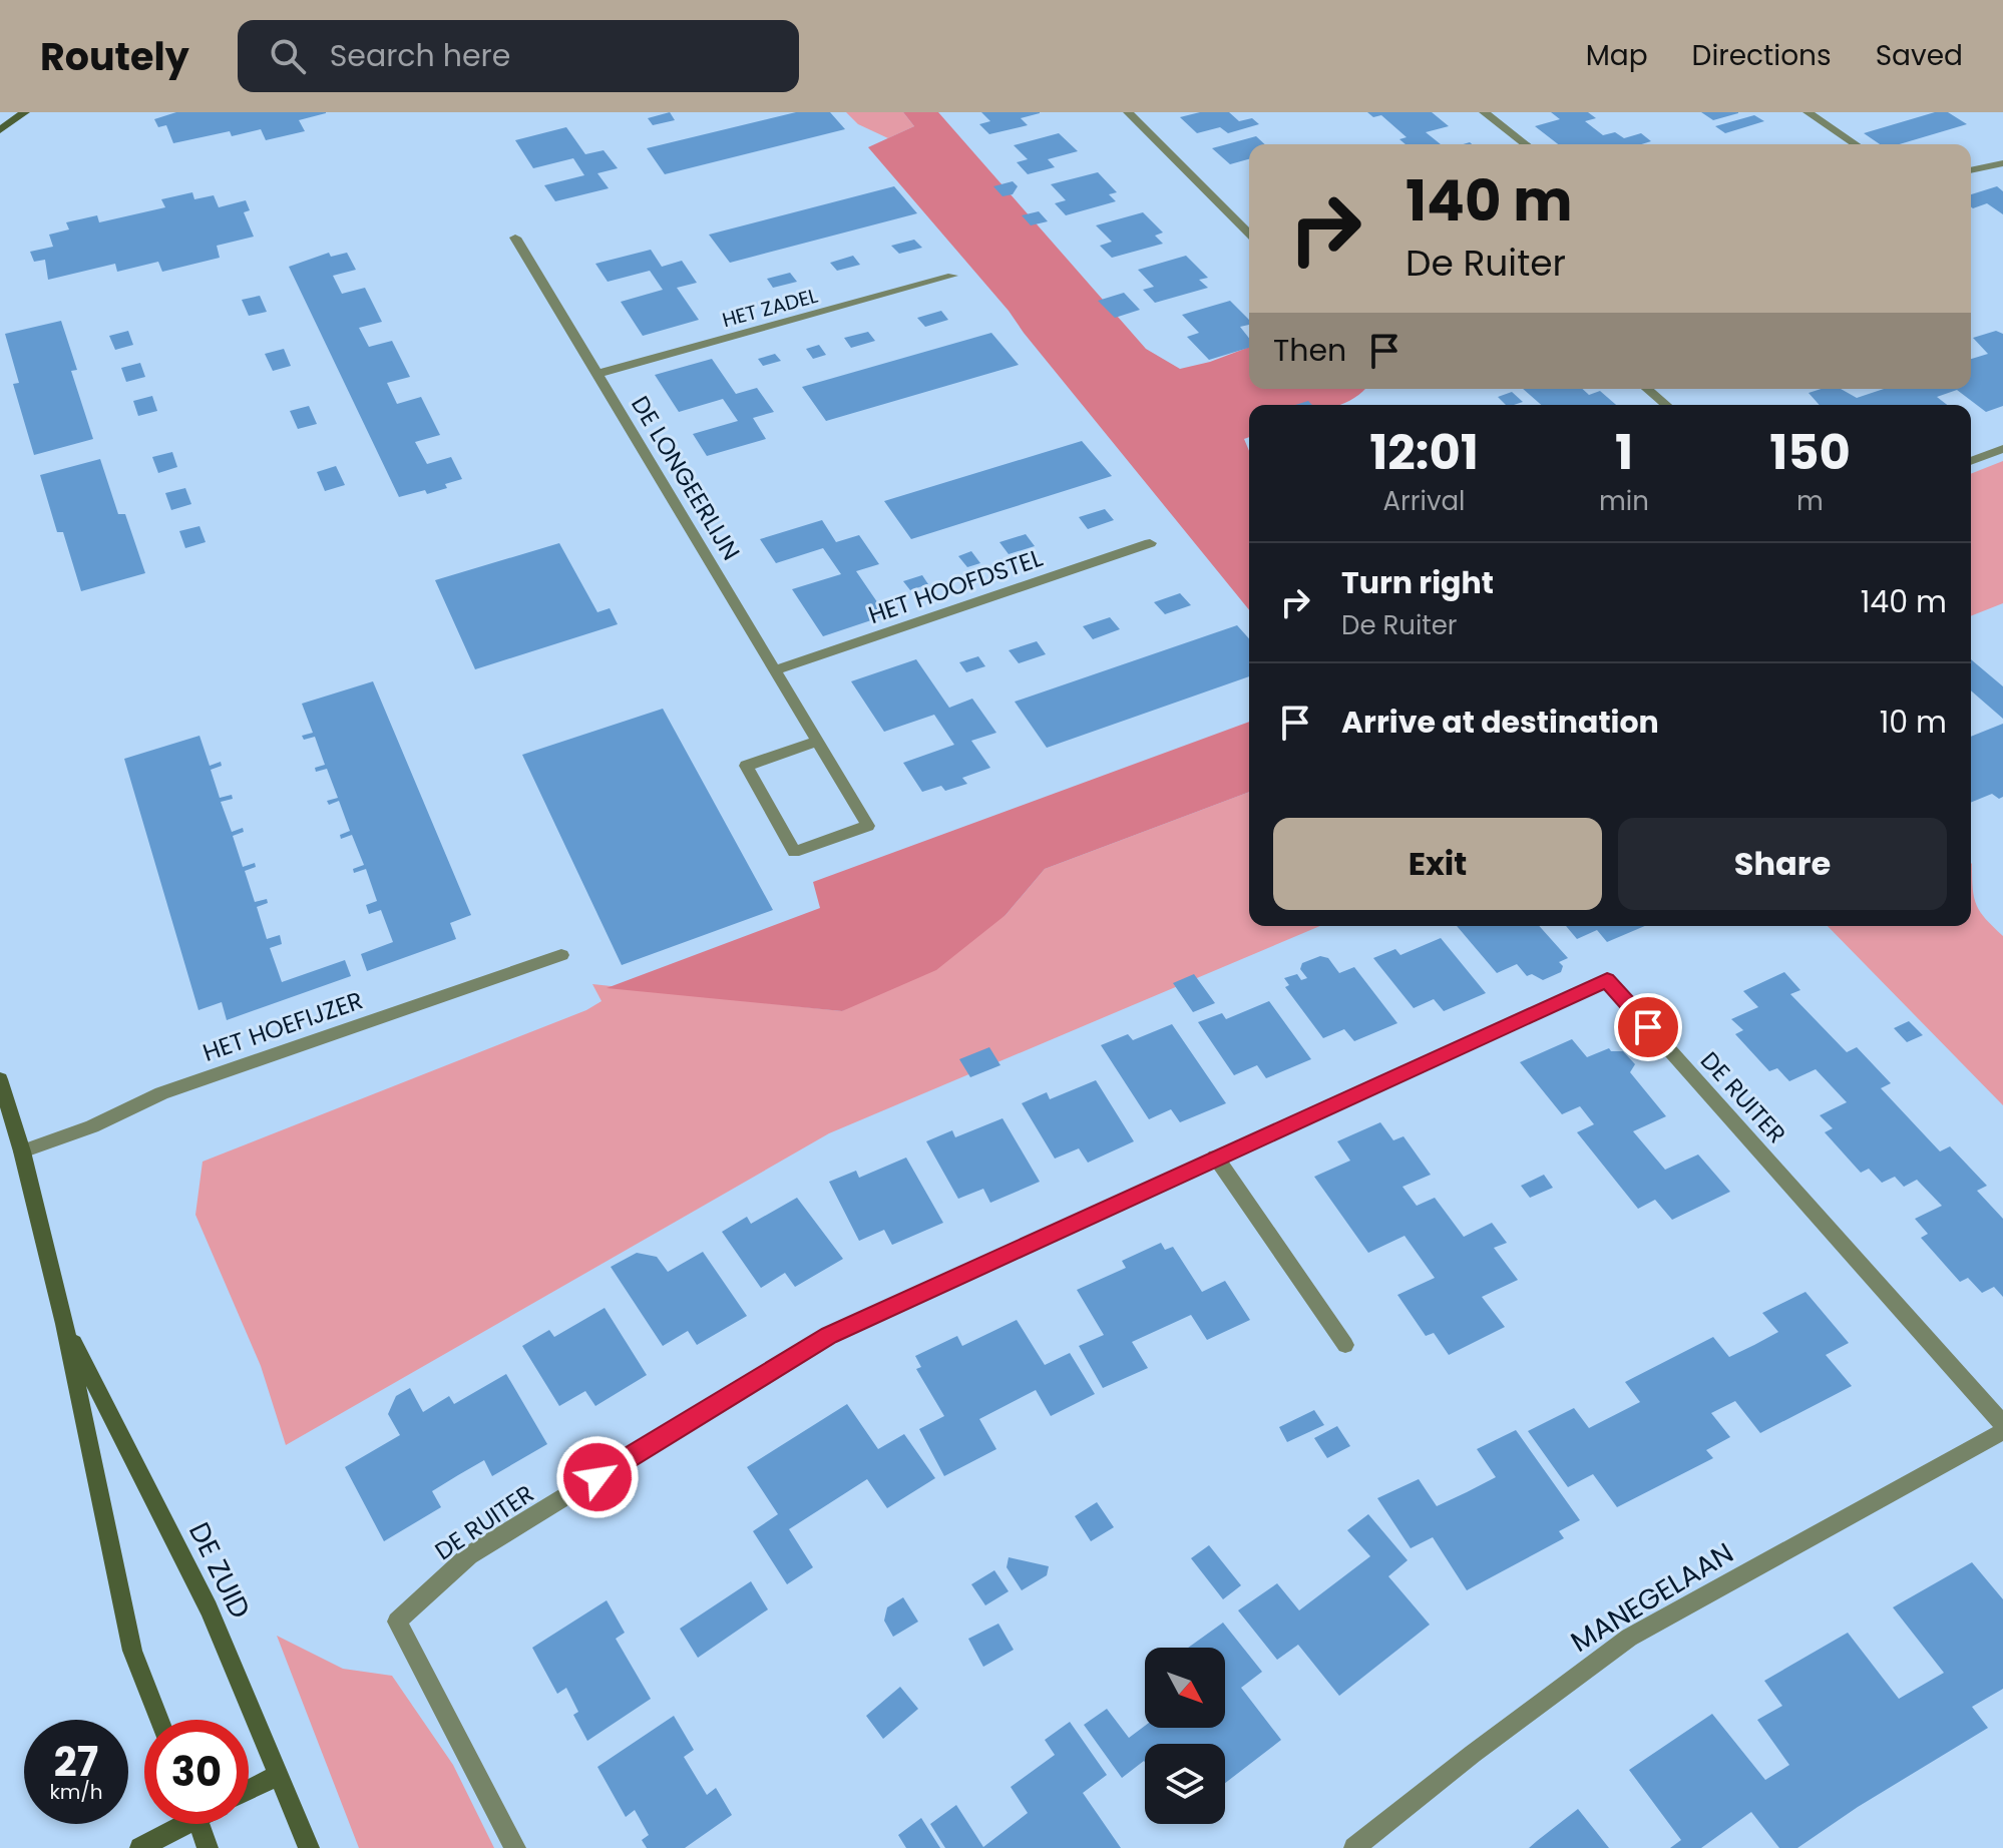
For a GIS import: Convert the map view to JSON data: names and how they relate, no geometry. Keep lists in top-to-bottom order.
{
  "streets": {
    "street": [
      "HET ZADEL",
      "DE LONGEERLIJN",
      "HET HOOFDSTEL",
      "HET HOEFIJZER",
      "DE RUITER",
      "DE ZUID",
      "MANEGELAAN"
    ]
  },
  "crossings": [
    ["HET ZADEL", "DE LONGEERLIJN"],
    ["DE LONGEERLIJN", "HET HOOFDSTEL"],
    ["HET HOEFIJZER", "DE ZUID"]
  ],
  "north": "bottom right",
  "page": {
    "header": "Routely",
    "search": "Search here",
    "nav": ["Map", "Directions", "Saved"],
    "turn": ["140 m", "De Ruiter"],
    "then": "Then",
    "eta": [
      "12:01",
      "Arrival",
      "1",
      "min",
      "150",
      "m"
    ],
    "list": [
      {
        "name": "Turn right",
        "note": "De Ruiter",
        "value": "140 m"
      },
      {
        "name": "Arrive at destination",
        "value": "10 m"
      }
    ],
    "buttons": ["Exit", "Share"],
    "speed": "27 km/h",
    "limit": "30"
  }
}
